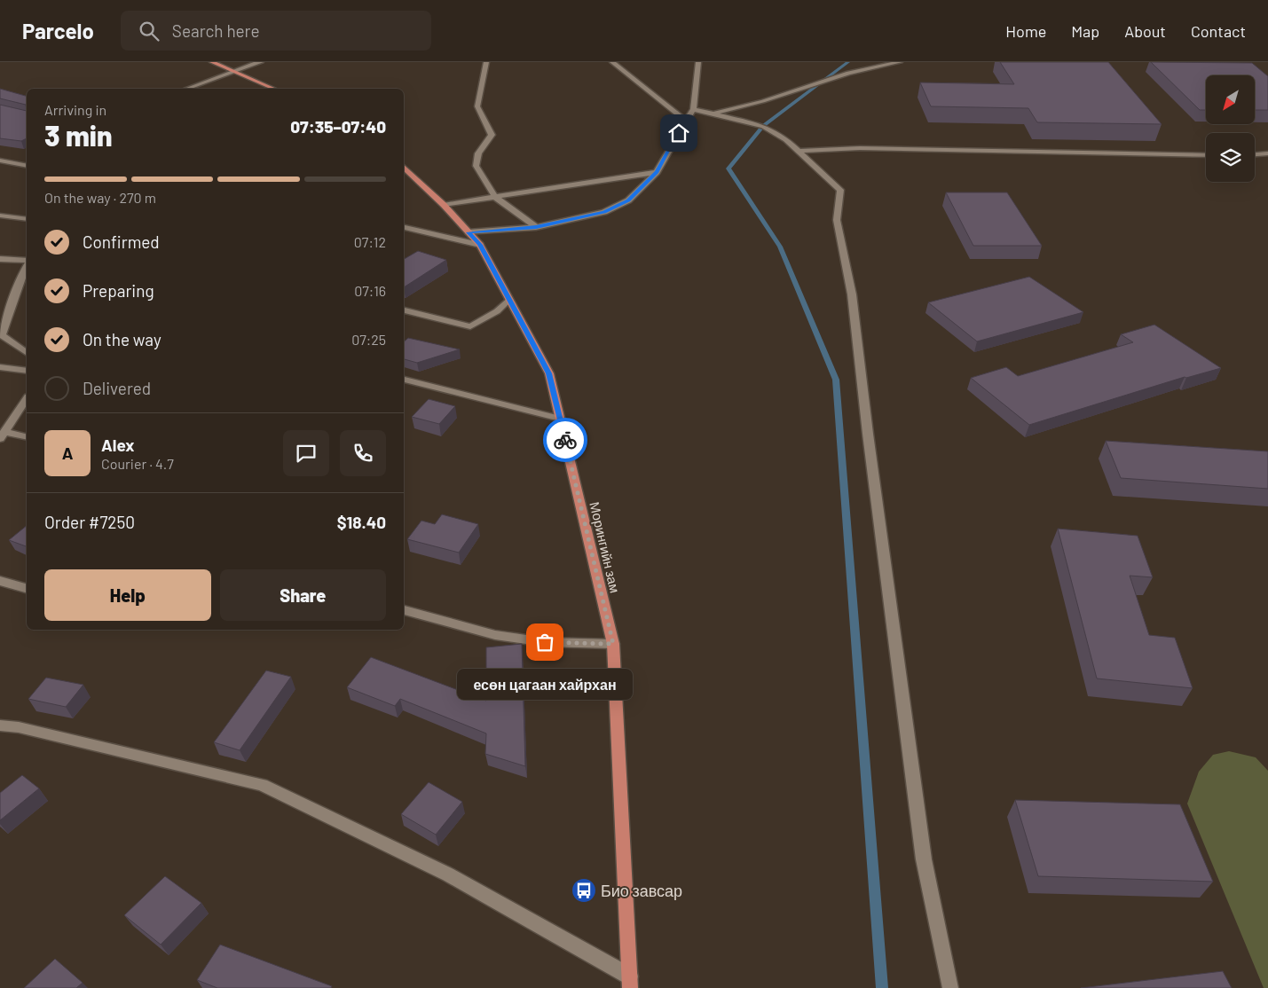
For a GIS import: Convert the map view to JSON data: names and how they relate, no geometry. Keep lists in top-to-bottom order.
{
  "streets": {
    "main road": ["Морингийн зам"]
  },
  "places": {
    "other": ["есөн цагаан хайрхан"],
    "bus stop": ["Био завсар"]
  },
  "north": "bottom left",
  "page": {
    "header": "Parcelo",
    "search": "Search here",
    "nav": [
      "Home",
      "Map",
      "About",
      "Contact"
    ],
    "heading": ["3 min", "Arriving in", "07:35–07:40"],
    "panel": [
      "Alex",
      "Courier · 4.7",
      "Order #7250",
      "$18.40"
    ],
    "bar": "On the way · 270 m",
    "list": [
      ["Confirmed", "07:12"],
      ["Preparing", "07:16"],
      ["On the way", "07:25"],
      "Delivered"
    ],
    "round": "A",
    "buttons": ["Help", "Share"],
    "bubble": "есөн цагаан хайрхан"
  }
}
